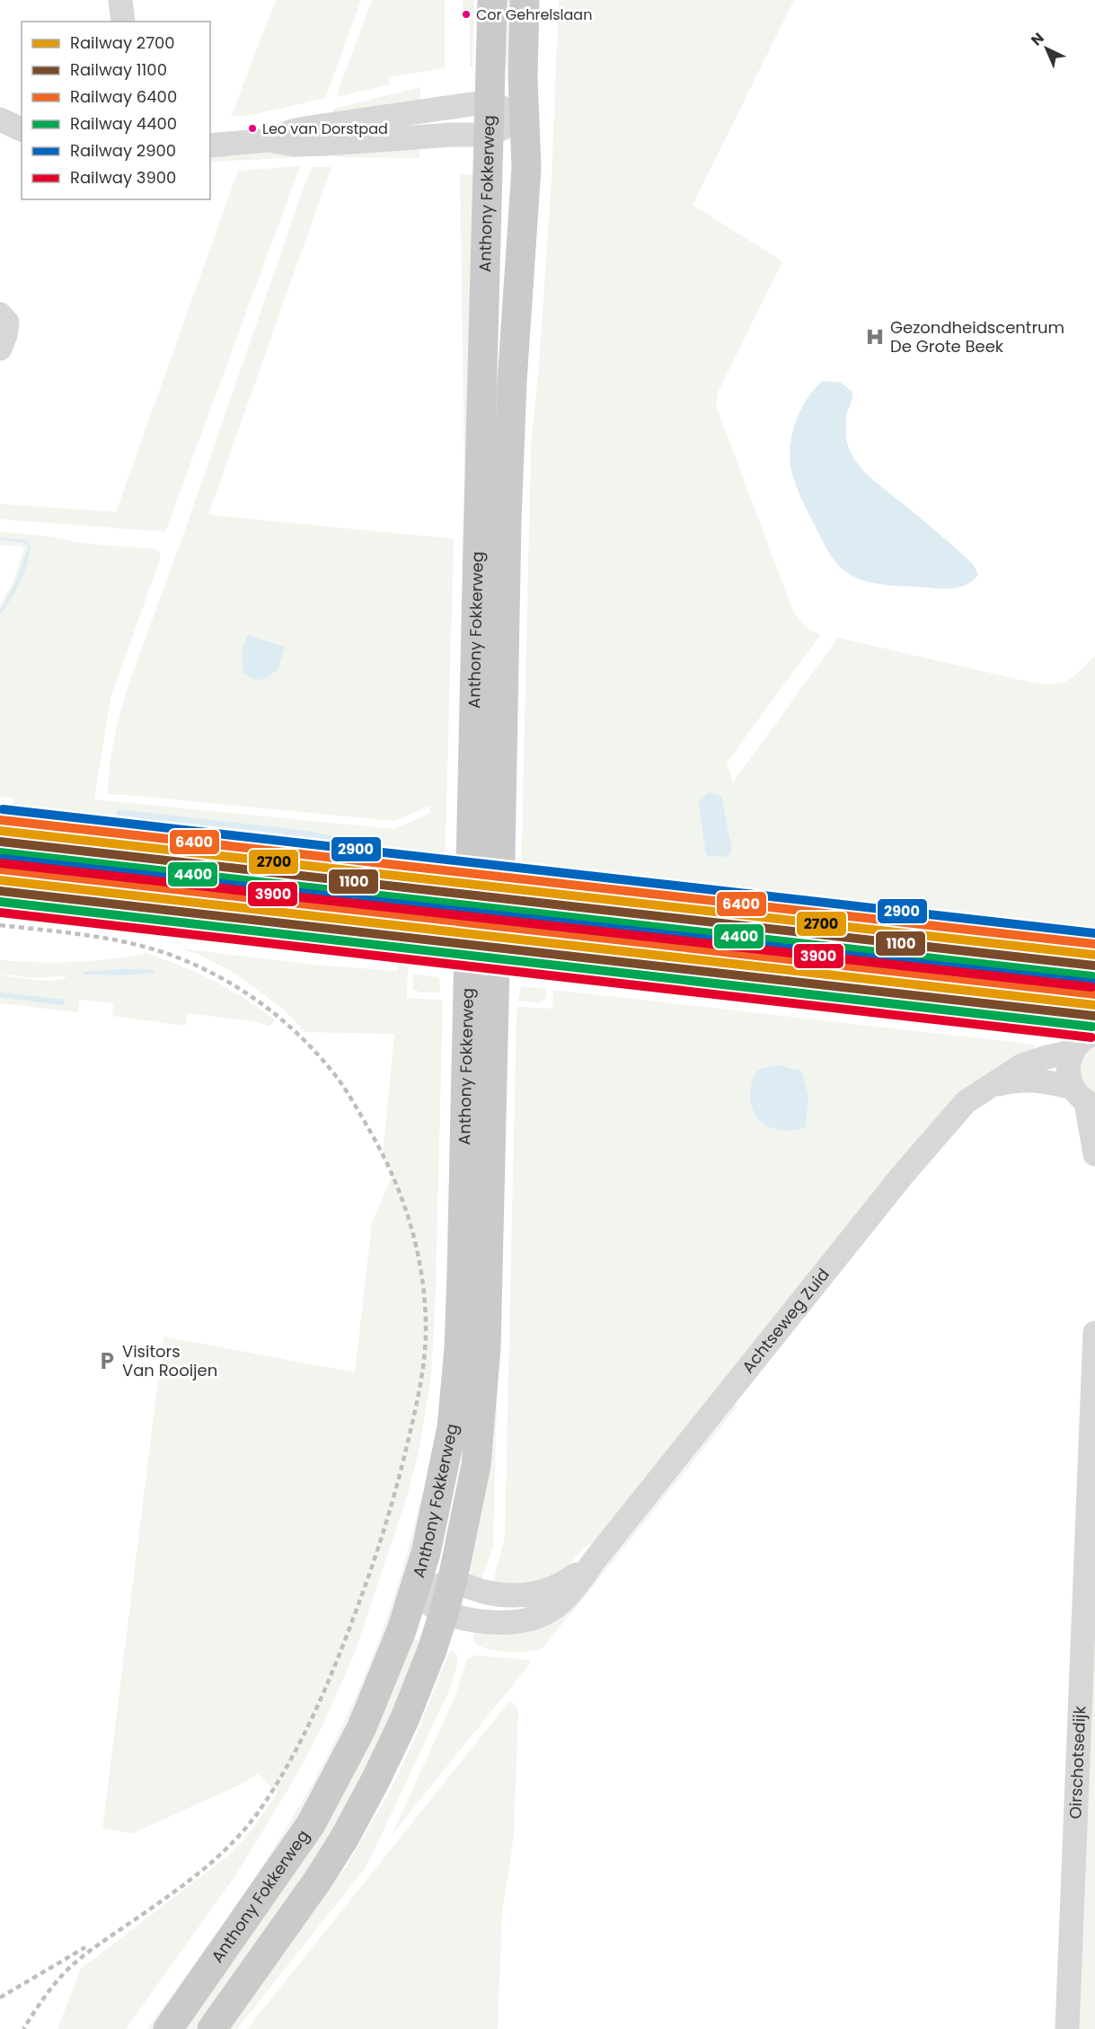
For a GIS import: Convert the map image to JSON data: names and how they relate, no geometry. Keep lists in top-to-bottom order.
{
  "streets": {
    "main road": ["Anthony Fokkerweg"],
    "street": ["Achtseweg Zuid", "Oirschotsedijk"]
  },
  "crossings": [
    ["Anthony Fokkerweg", "Achtseweg Zuid"]
  ],
  "places": {
    "other": ["Cor Gehrelslaan", "Leo van Dorstpad"],
    "hospital": ["Gezondheidscentrum De Grote Beek"],
    "parking": ["Visitors Van Rooijen"]
  },
  "lines": [
    "rail line 2900",
    "rail line 6400",
    "rail line 2700",
    "rail line 1100",
    "rail line 4400",
    "rail line 3900"
  ],
  "legend": [
    "Railway 2700",
    "Railway 1100",
    "Railway 6400",
    "Railway 4400",
    "Railway 2900",
    "Railway 3900"
  ],
  "north": "top left"
}
